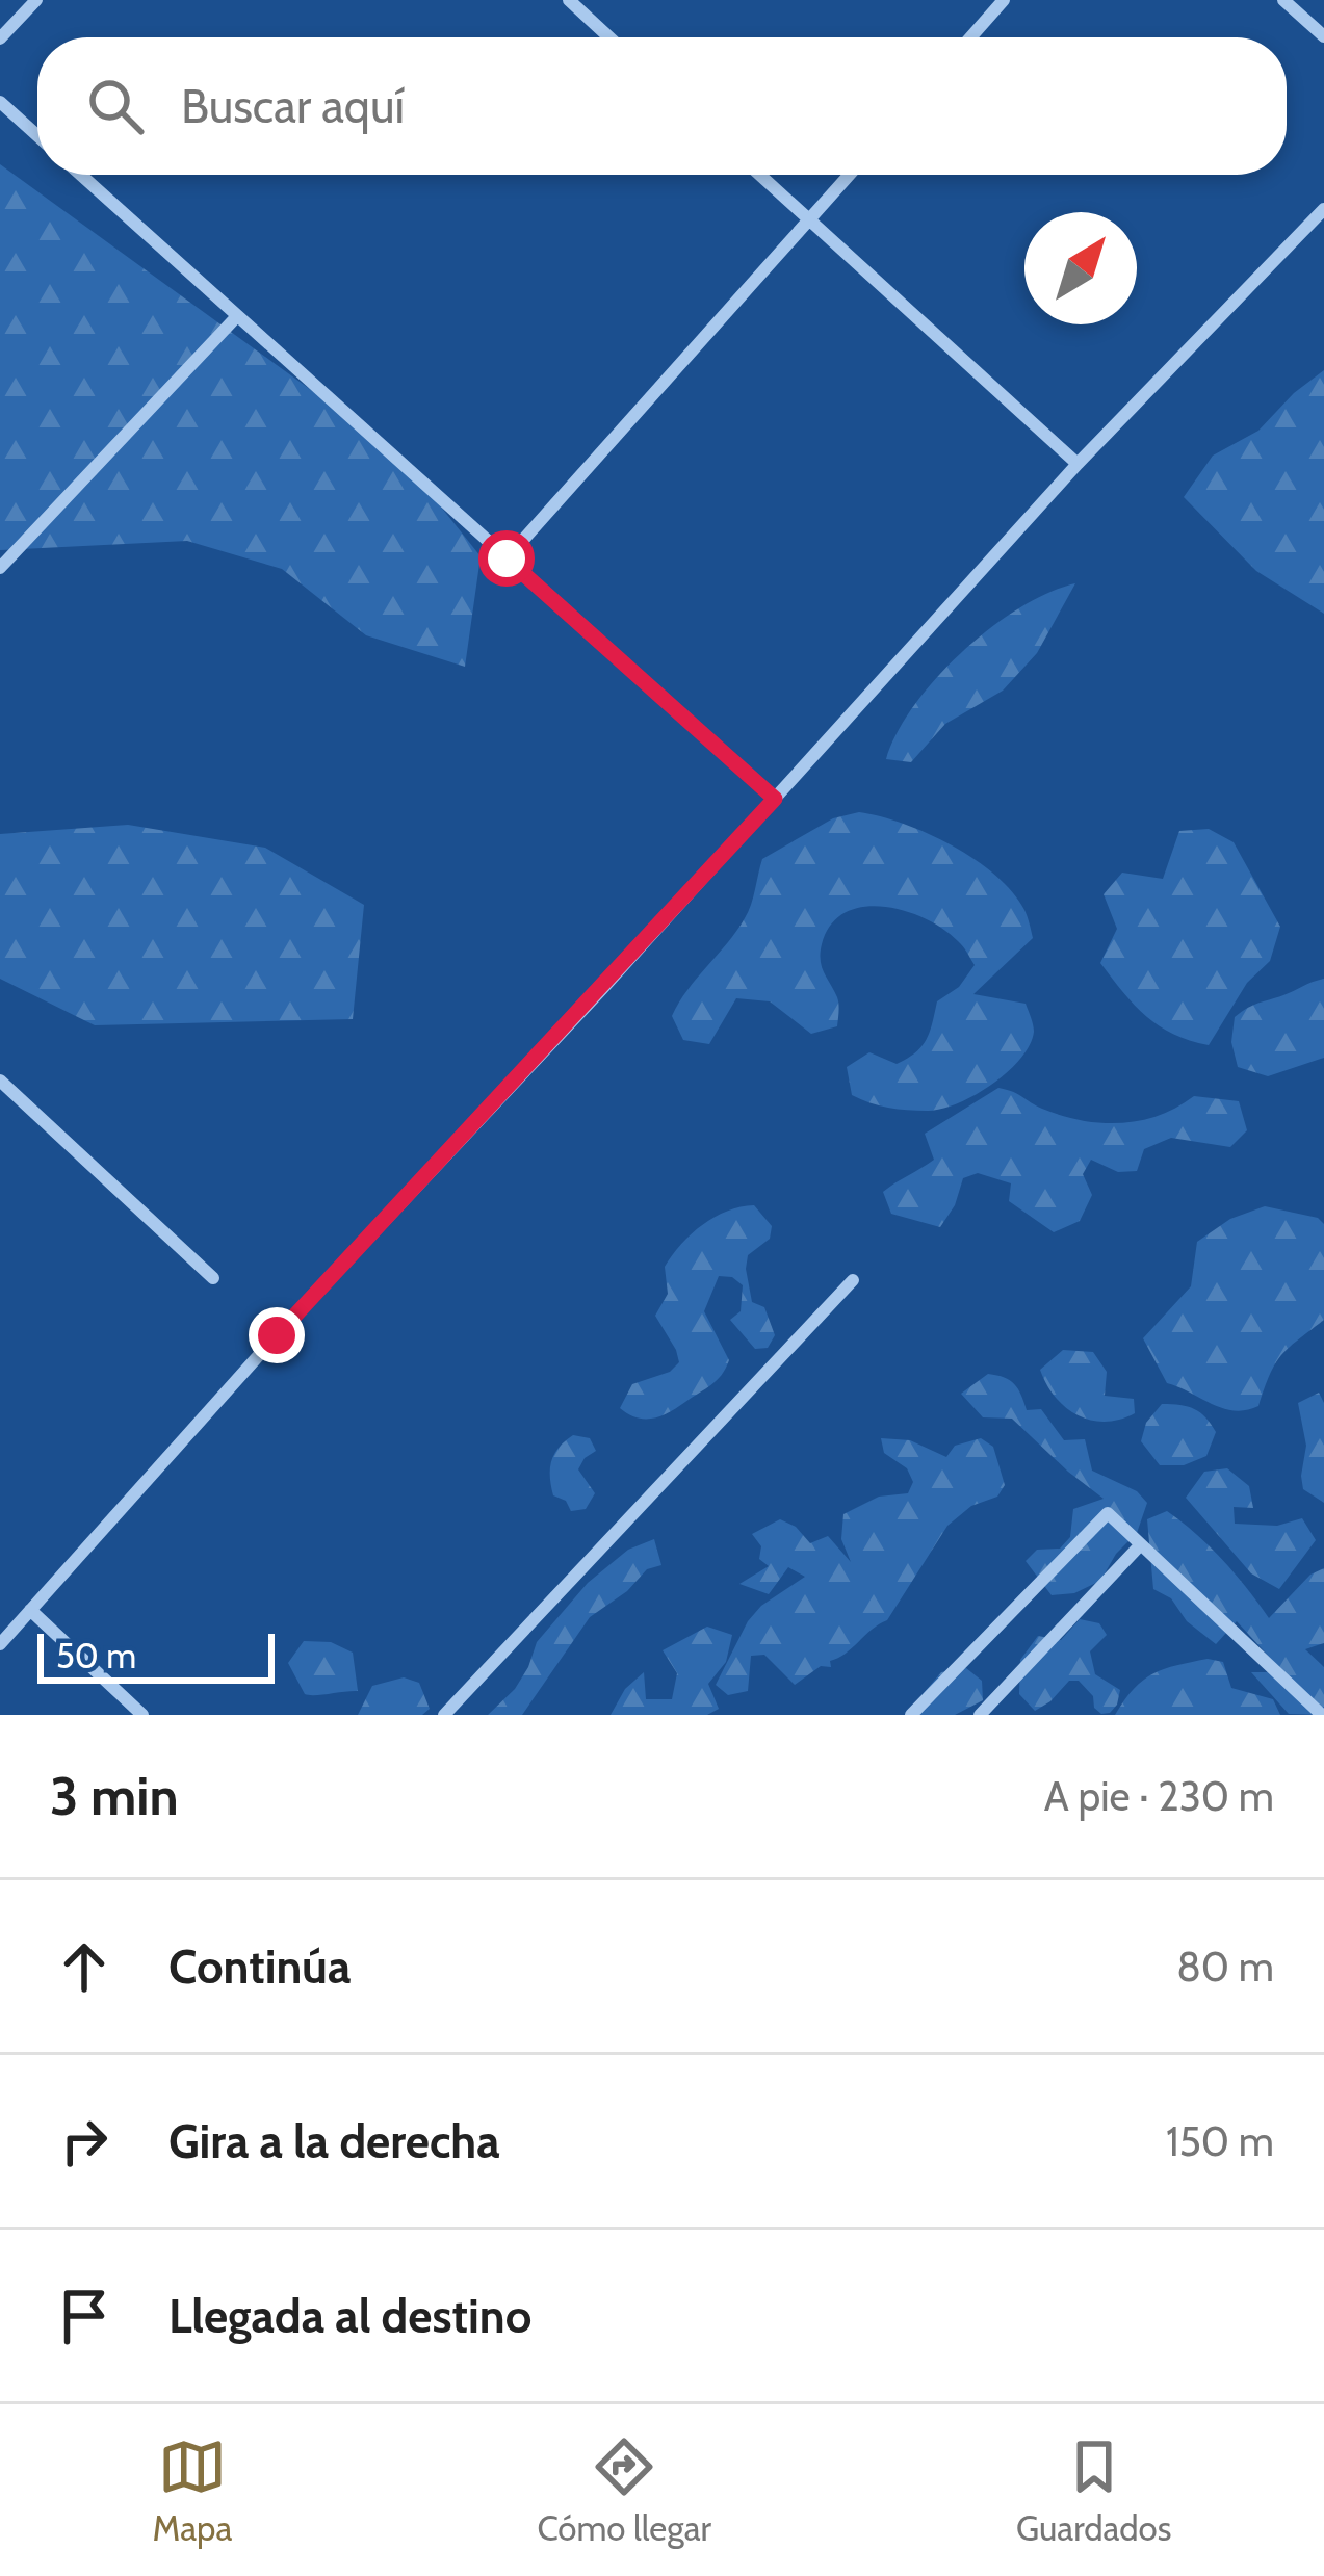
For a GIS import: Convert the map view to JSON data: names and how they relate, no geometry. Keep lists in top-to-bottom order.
{
  "scale_bar": "50 m",
  "north": "top right",
  "page": {
    "search": "Buscar aquí",
    "scale": "50 m",
    "heading": ["3 min", "A pie · 230 m"],
    "list": [
      ["Continúa", "80 m"],
      ["Gira a la derecha", "150 m"],
      "Llegada al destino"
    ],
    "nav": ["Mapa", "Cómo llegar", "Guardados"]
  }
}
